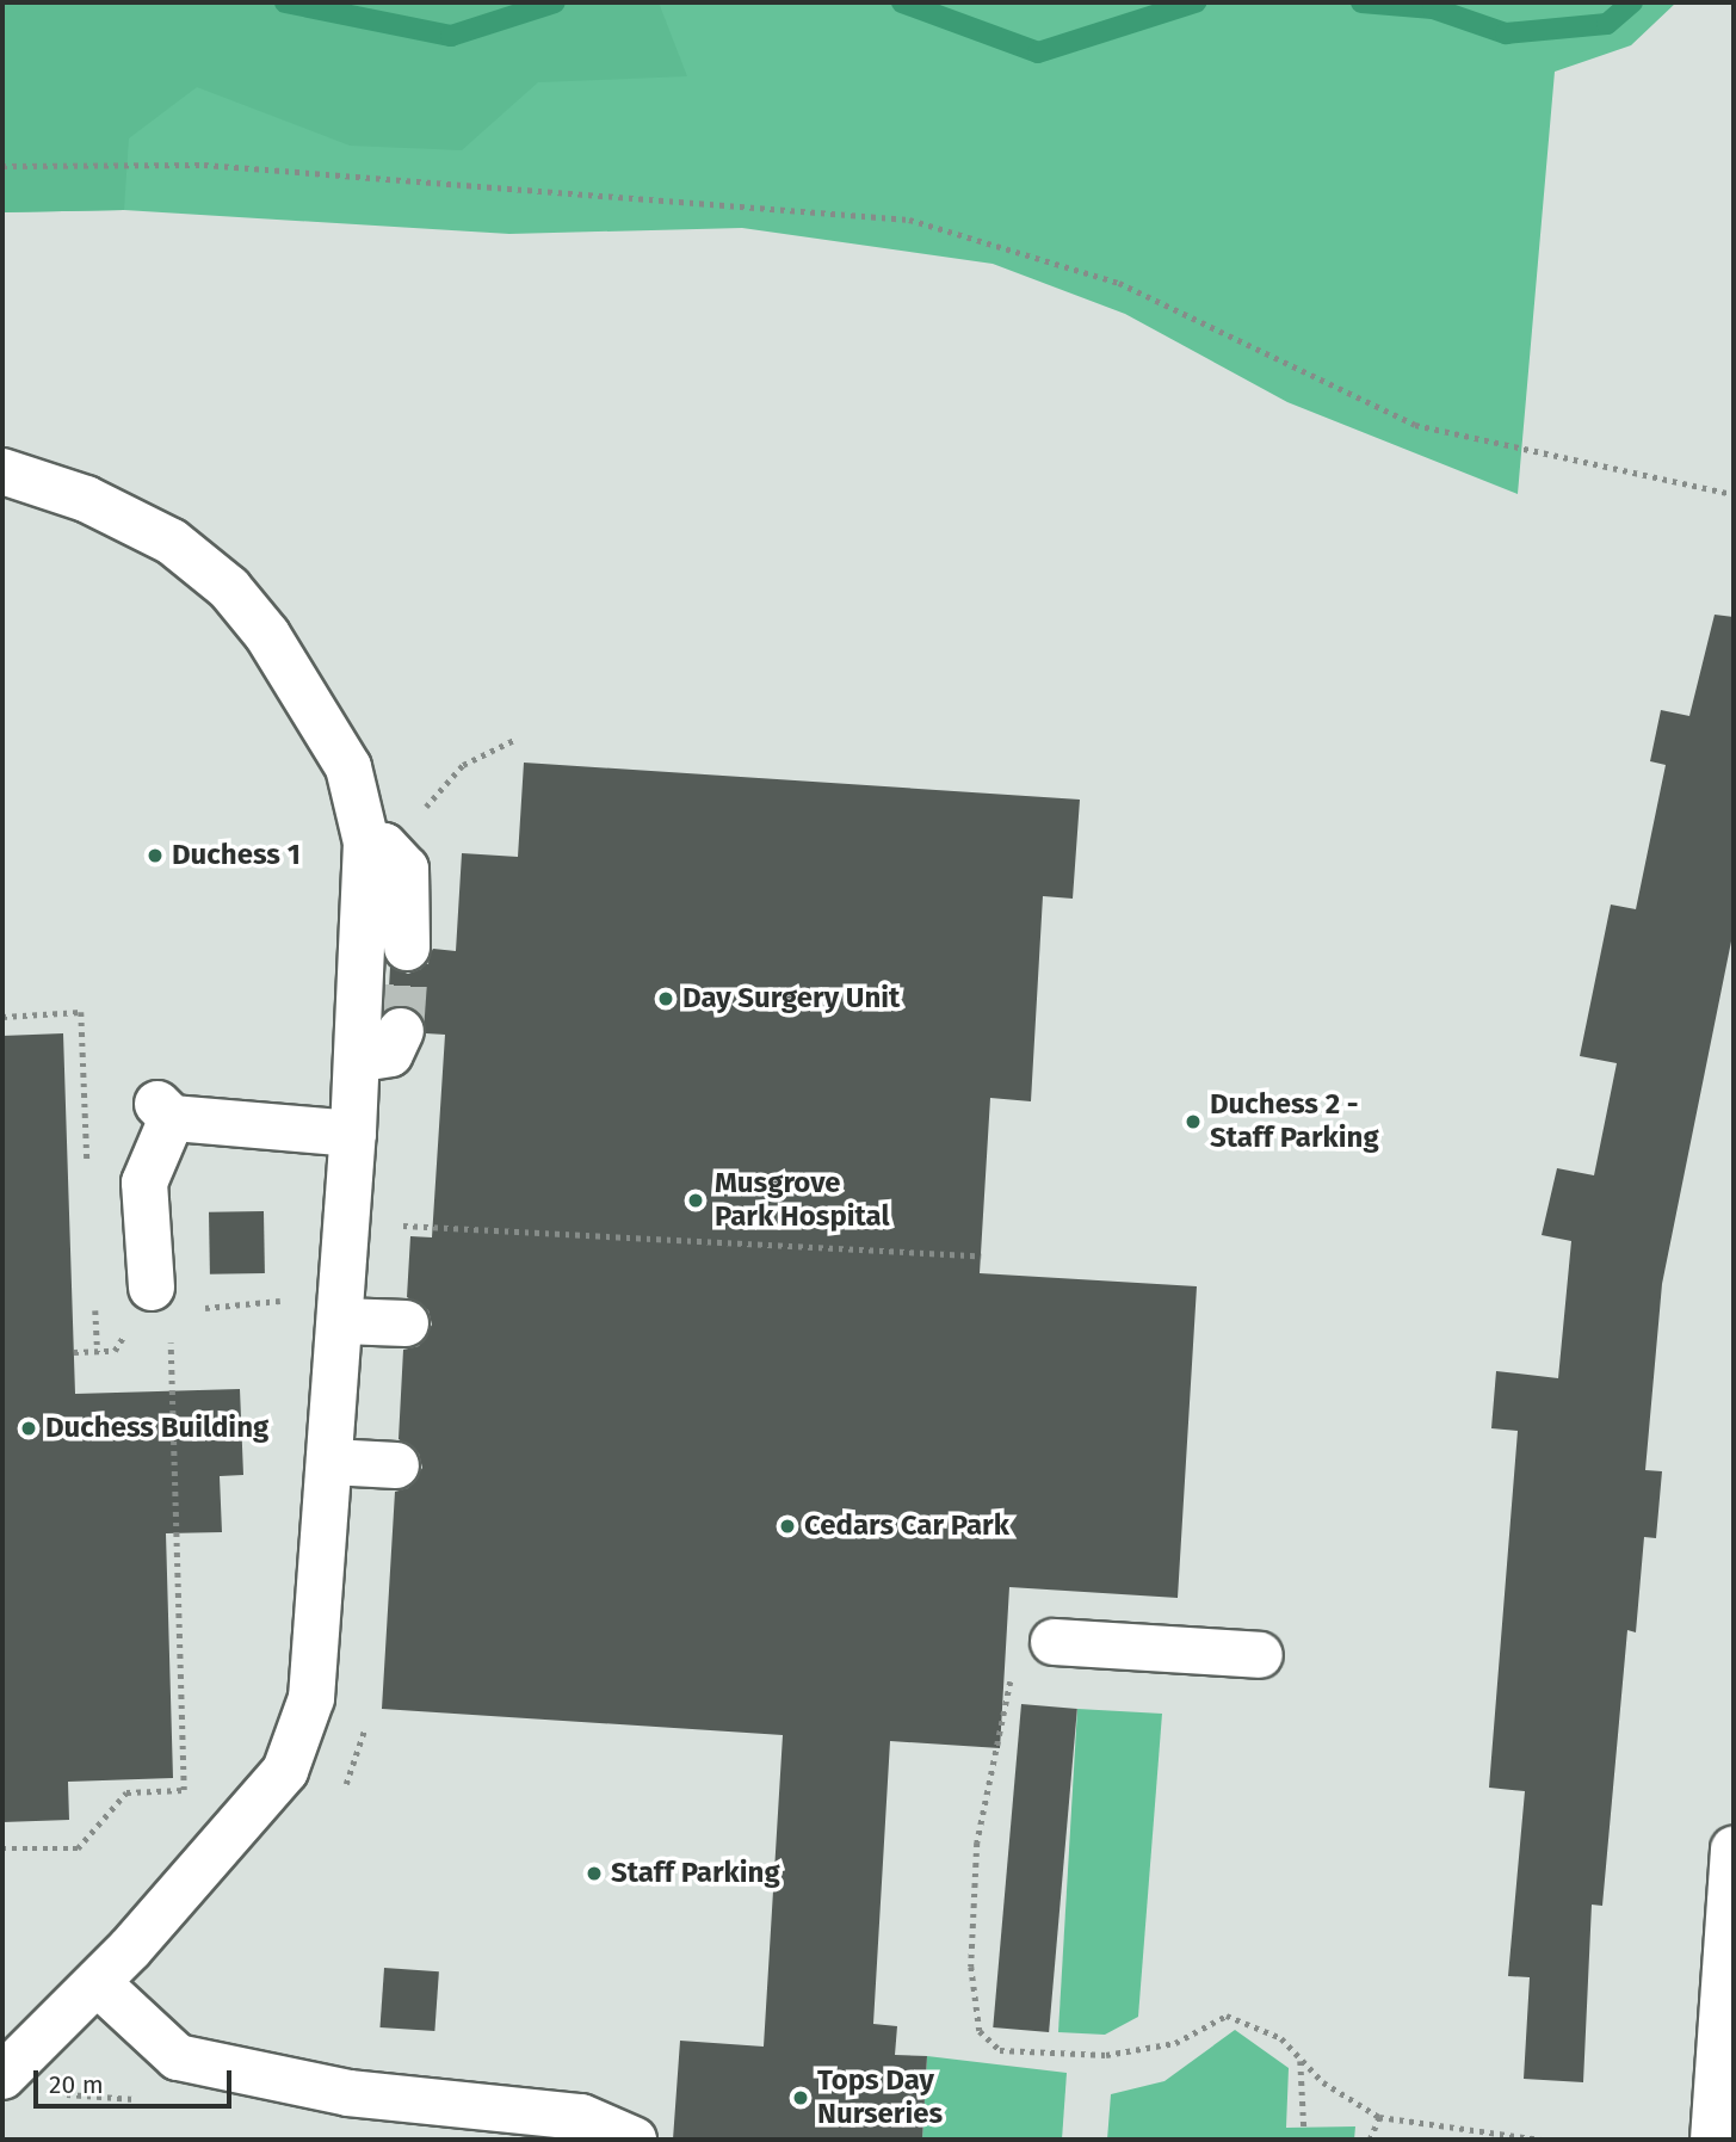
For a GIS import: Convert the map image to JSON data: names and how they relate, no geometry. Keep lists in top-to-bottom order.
{
  "places": [
    "Duchess 1",
    "Day Surgery Unit",
    "Duchess 2 - Staff Parking",
    "Musgrove Park Hospital",
    "Duchess Building",
    "Cedars Car Park",
    "Staff Parking",
    "Tops Day Nurseries"
  ],
  "scale_bar": "20 m"
}
